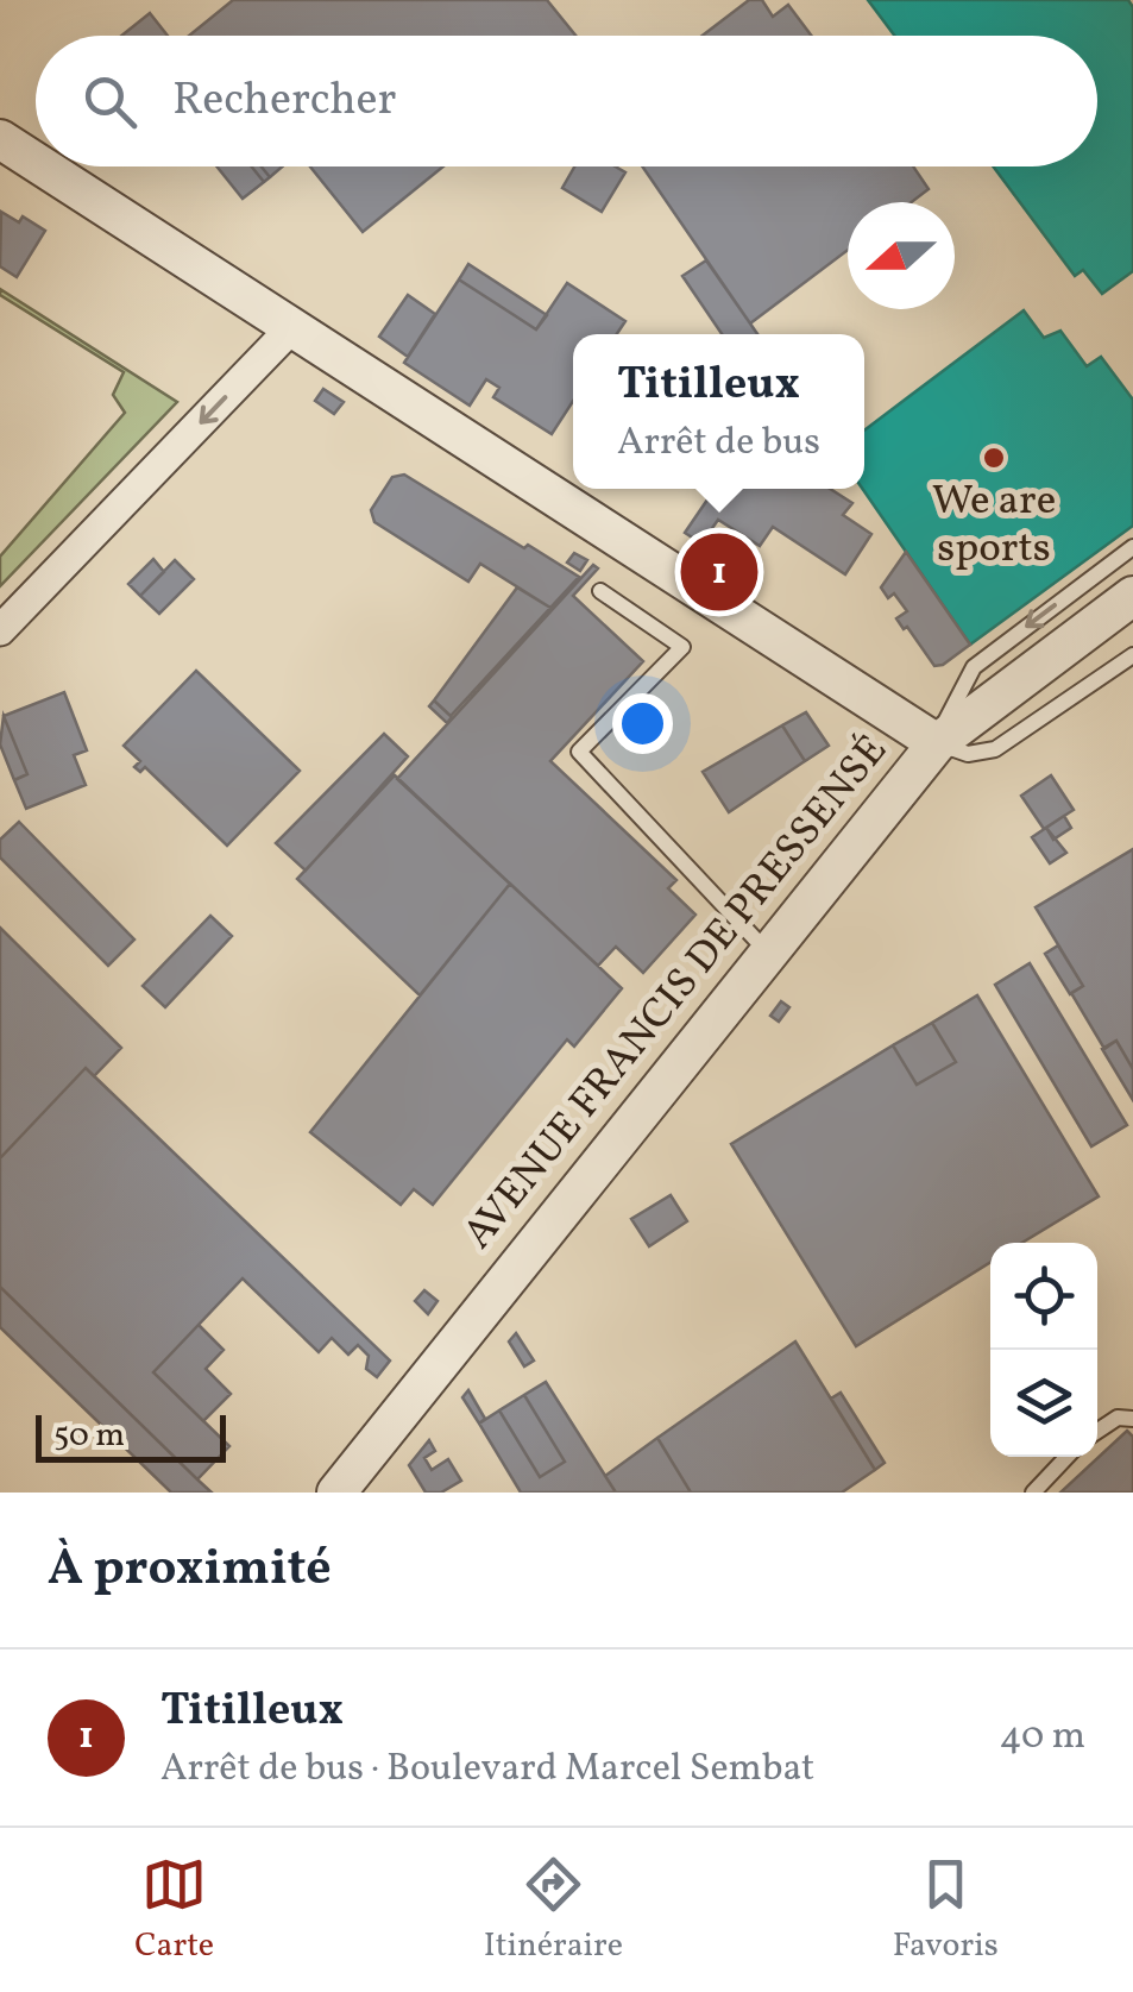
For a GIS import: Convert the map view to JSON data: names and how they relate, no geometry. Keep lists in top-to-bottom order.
{
  "streets": {
    "street": ["AVENUE FRANCIS DE PRESSENSÉ"]
  },
  "places": ["We are sports"],
  "scale_bar": "50 m",
  "north": "left",
  "page": {
    "search": "Rechercher",
    "popup": ["Titilleux", "Arrêt de bus"],
    "pins": "1",
    "scale": "50 m",
    "heading": "À proximité",
    "list": [
      {
        "mark": "1",
        "name": "Titilleux",
        "note": "Arrêt de bus · Boulevard Marcel Sembat",
        "value": "40 m"
      }
    ],
    "nav": ["Carte", "Itinéraire", "Favoris"]
  }
}
